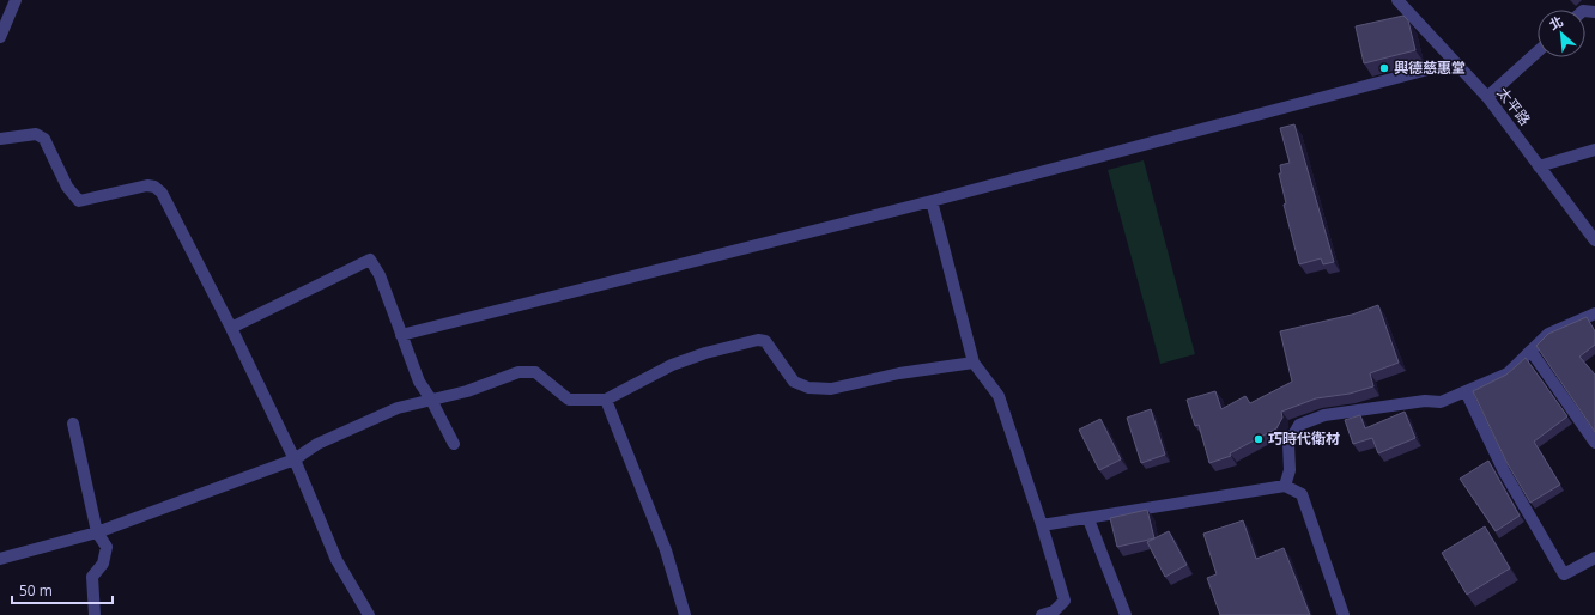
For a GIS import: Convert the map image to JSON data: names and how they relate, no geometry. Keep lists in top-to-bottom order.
{
  "streets": {
    "street": ["太平路"]
  },
  "places": ["興德慈惠堂", "巧時代衛材"],
  "scale_bar": "50 m",
  "north": "top left"
}
